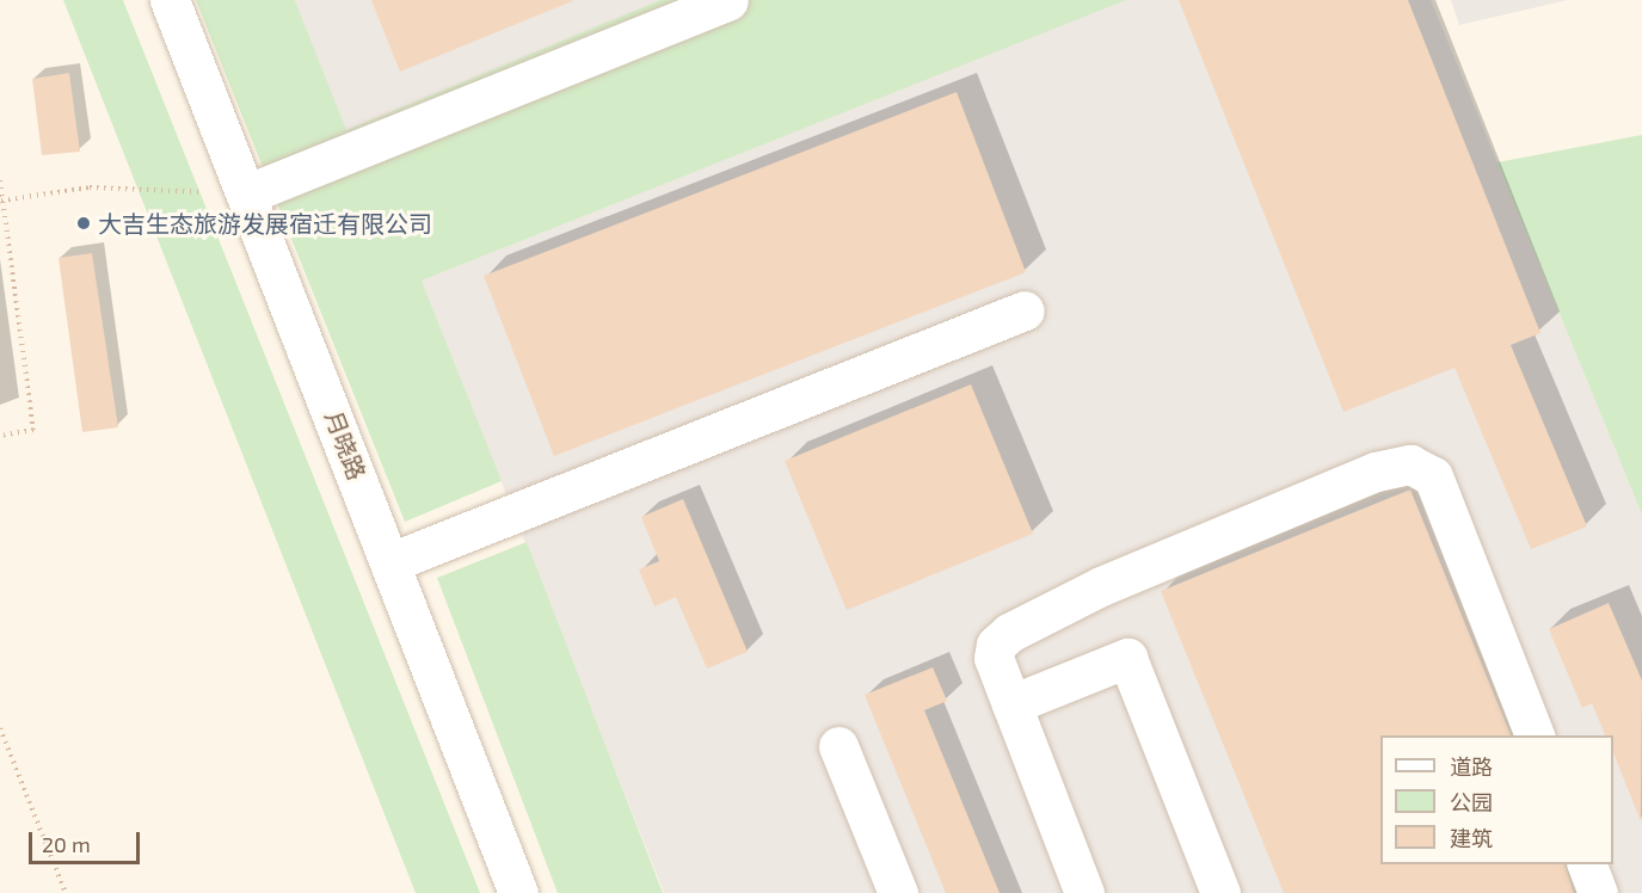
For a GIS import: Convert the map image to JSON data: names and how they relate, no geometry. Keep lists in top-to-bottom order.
{
  "streets": {
    "street": ["月晓路"]
  },
  "places": ["大吉生态旅游发展宿迁有限公司"],
  "legend": ["道路", "公园", "建筑"],
  "scale_bar": "20 m"
}
